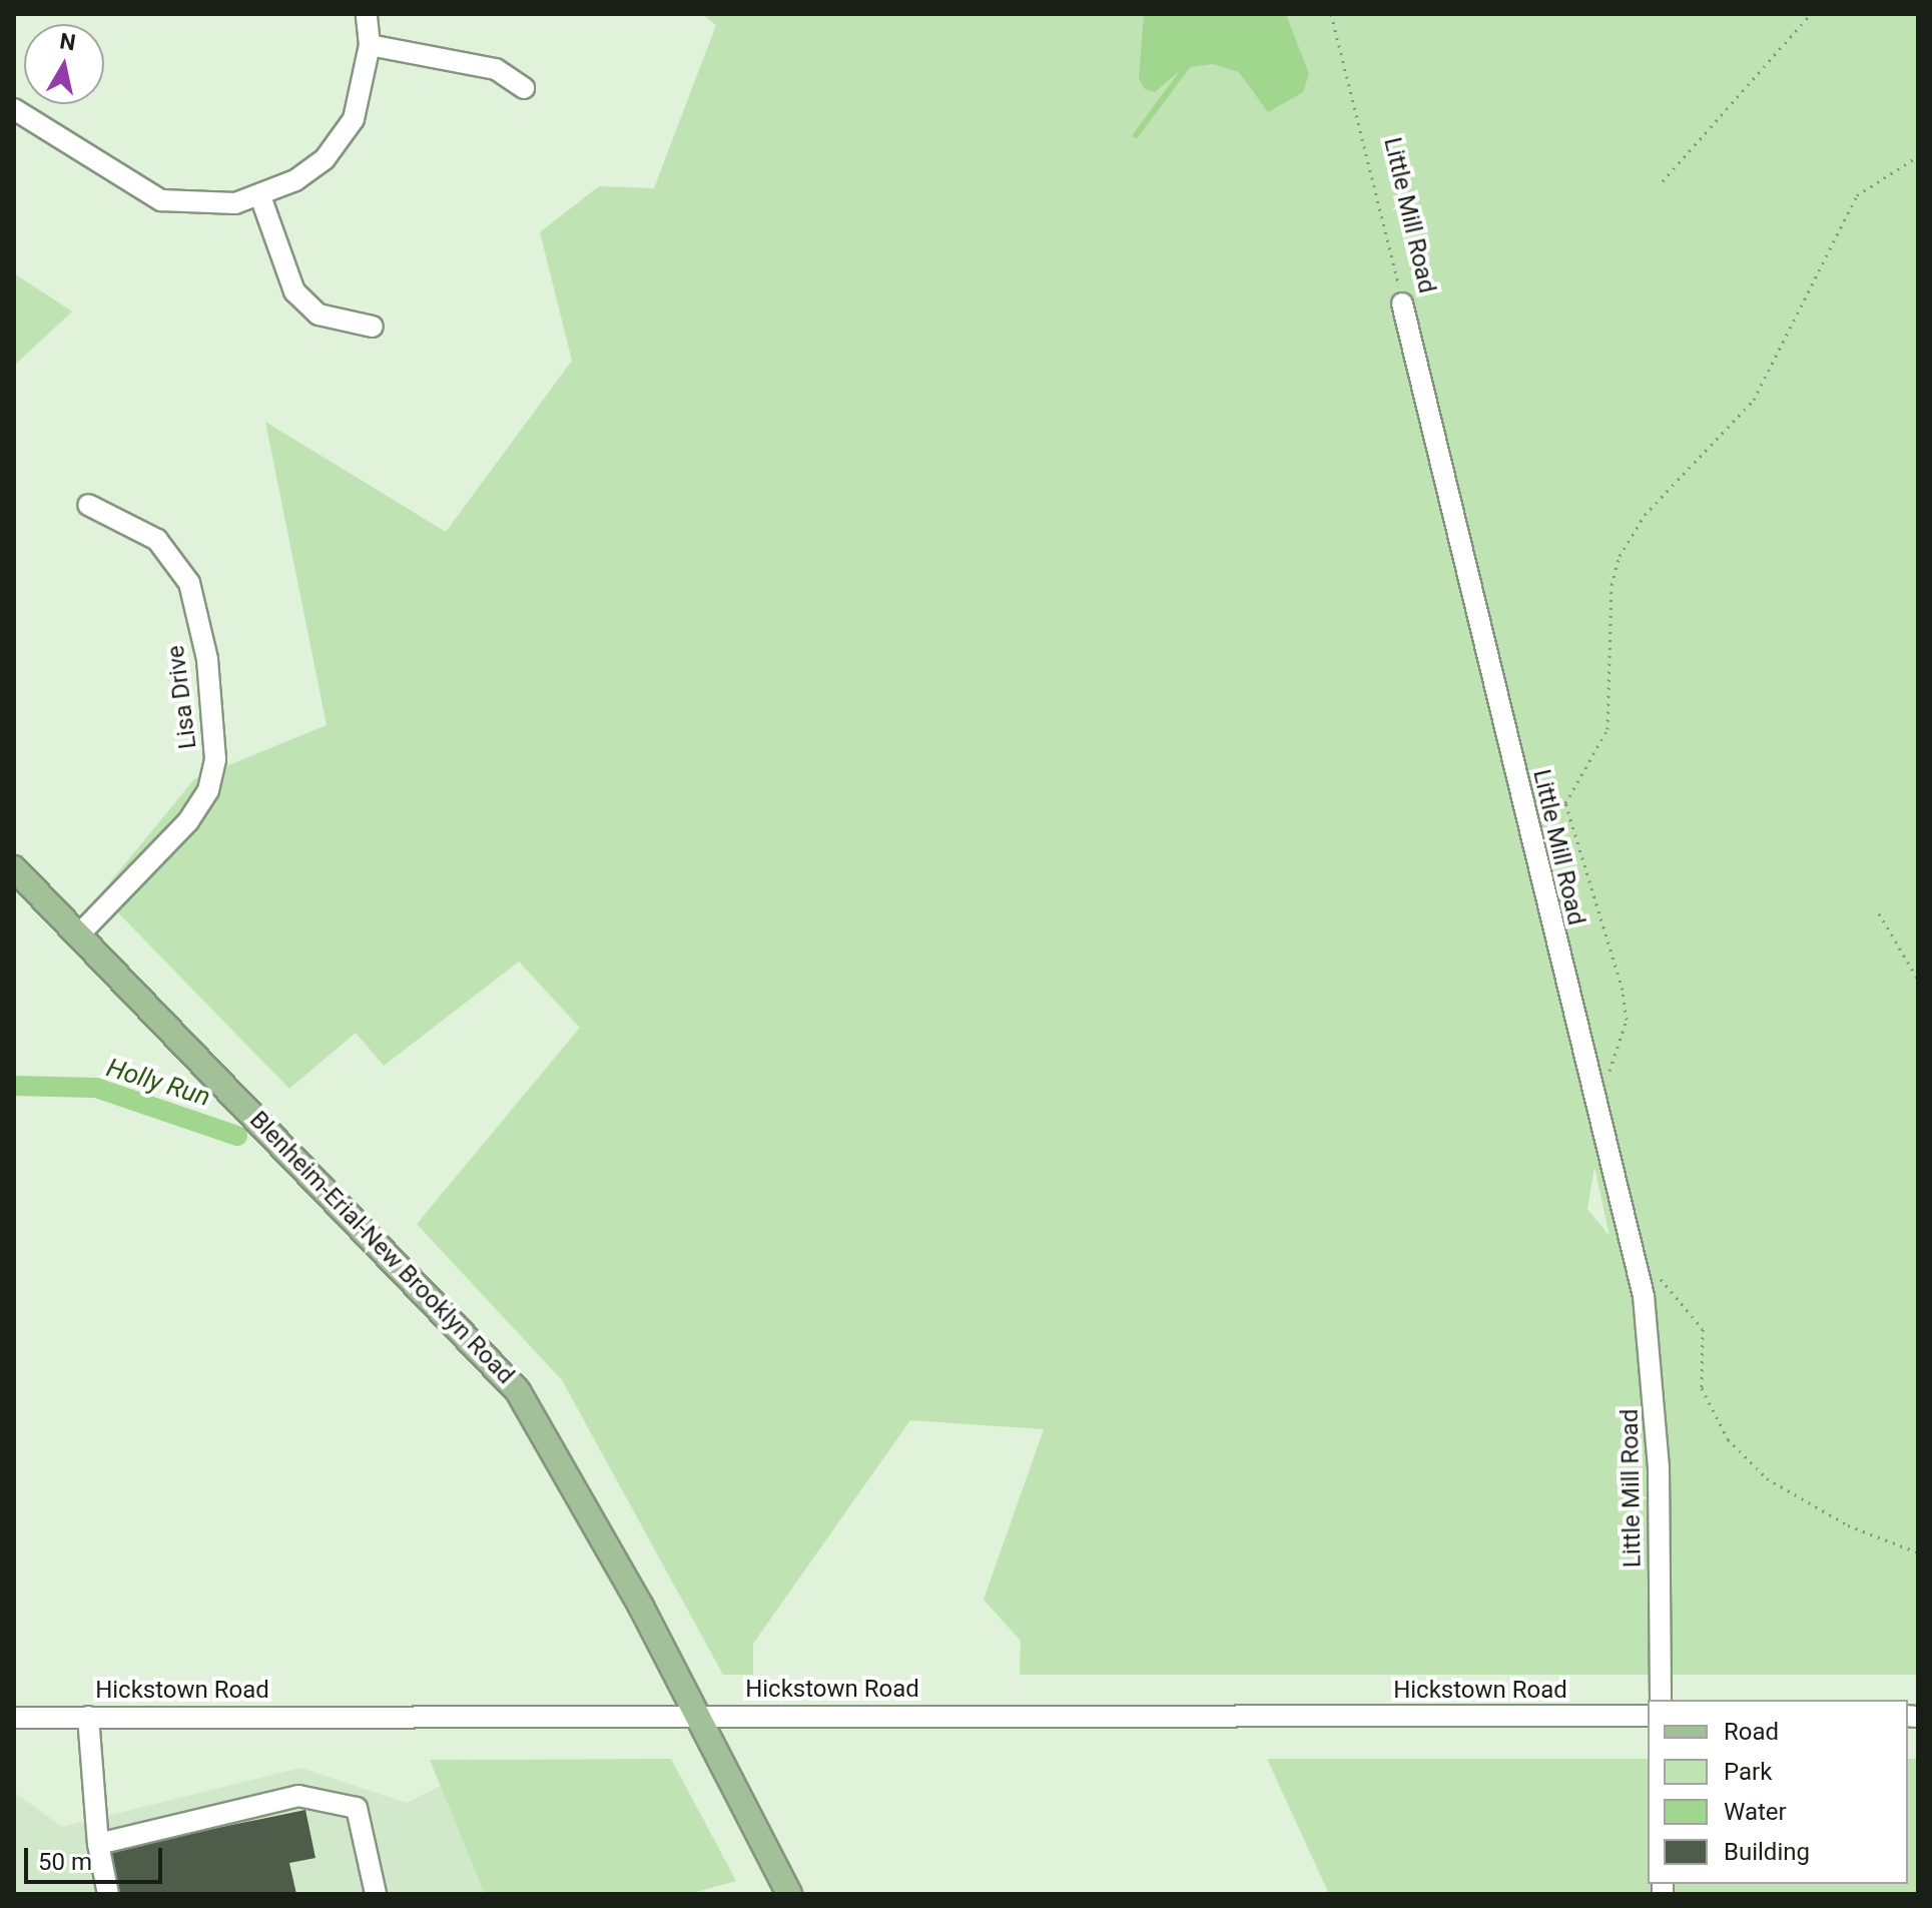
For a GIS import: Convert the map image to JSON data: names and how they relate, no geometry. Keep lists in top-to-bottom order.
{
  "streets": {
    "main road": ["Blenheim-Erial-New Brooklyn Road"],
    "street": ["Little Mill Road", "Lisa Drive", "Hickstown Road"]
  },
  "crossings": [
    ["Lisa Drive", "Blenheim-Erial-New Brooklyn Road"],
    ["Blenheim-Erial-New Brooklyn Road", "Hickstown Road"]
  ],
  "water": ["Holly Run"],
  "legend": [
    "Road",
    "Park",
    "Water",
    "Building"
  ],
  "scale_bar": "50 m",
  "north": "top"
}
